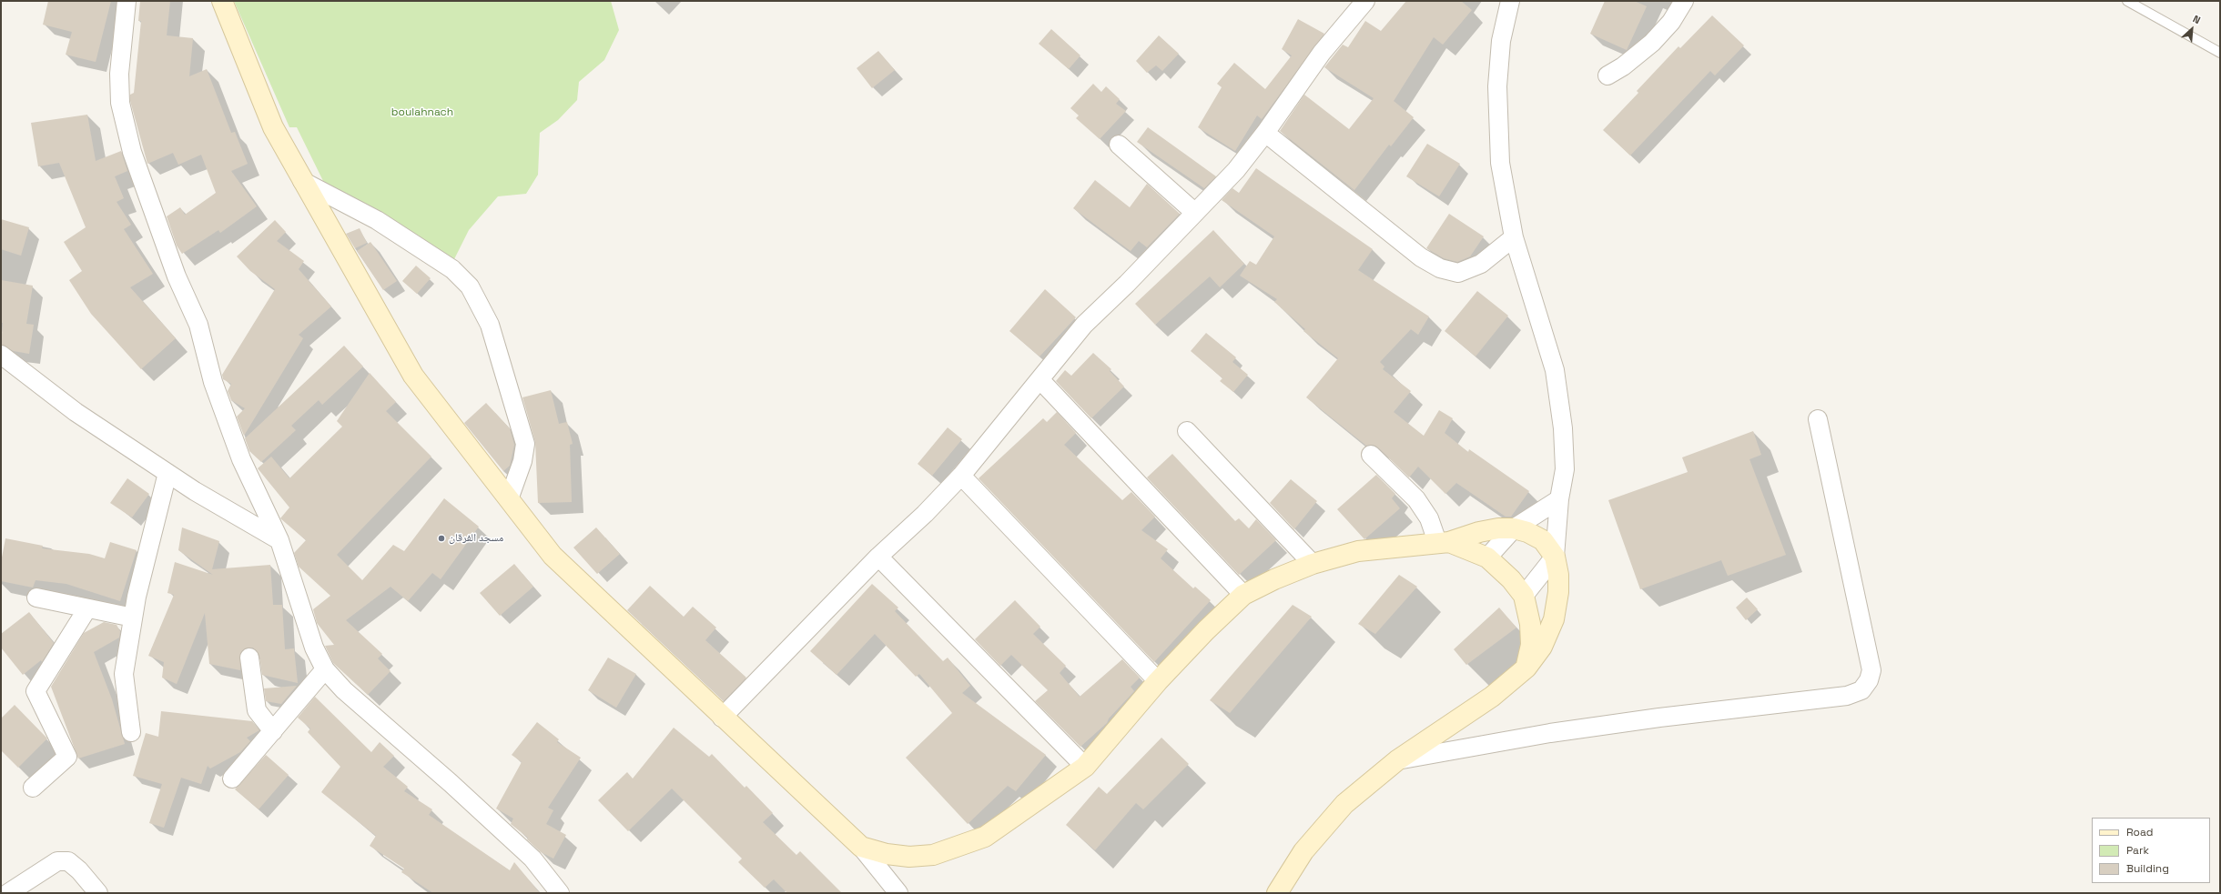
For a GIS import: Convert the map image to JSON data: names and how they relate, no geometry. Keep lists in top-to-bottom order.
{
  "parks": ["boulahnach"],
  "places": ["مسجد الفرقان"],
  "legend": ["Road", "Park", "Building"],
  "north": "top right"
}
